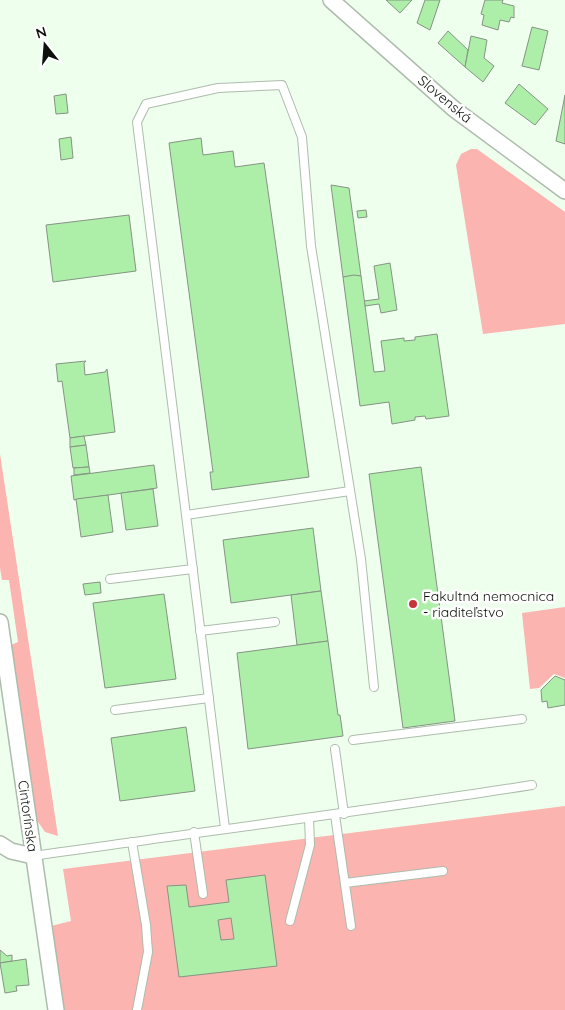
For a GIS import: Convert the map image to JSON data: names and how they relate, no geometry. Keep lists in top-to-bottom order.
{
  "streets": {
    "street": ["Slovenská", "Cintorínska"]
  },
  "places": ["Fakultná nemocnica - riaditeľstvo"],
  "north": "top"
}
